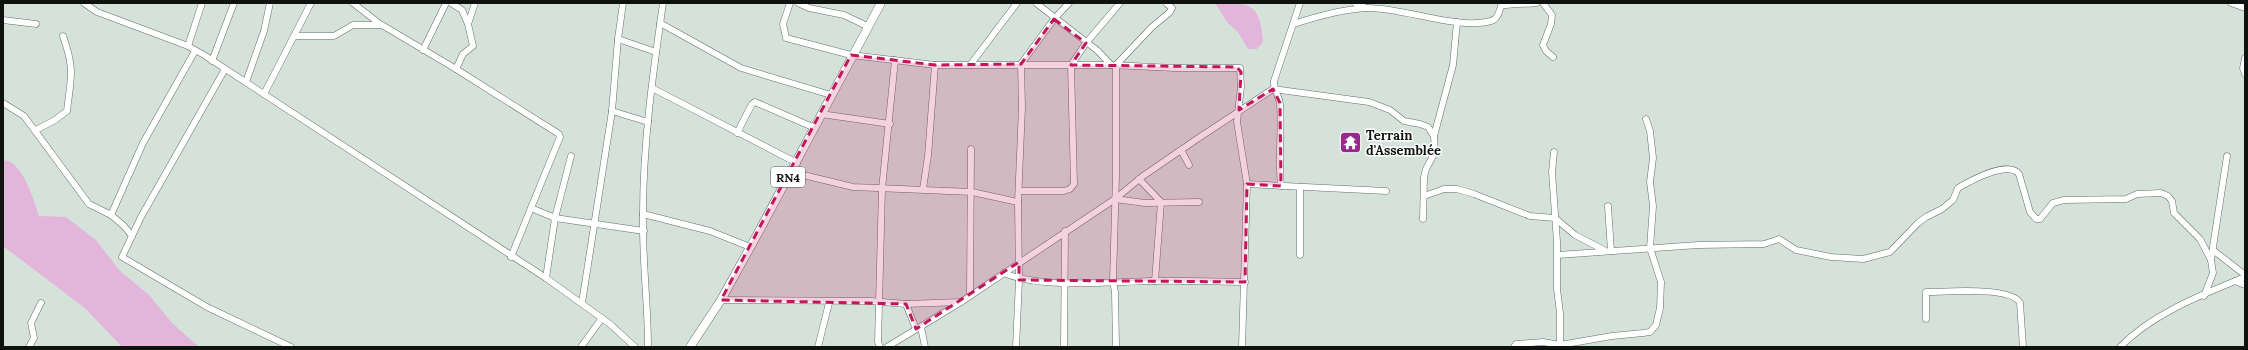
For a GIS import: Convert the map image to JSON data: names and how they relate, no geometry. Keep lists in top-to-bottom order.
{
  "streets": {
    "highway": ["RN4"]
  },
  "places": {
    "temple": ["Terrain d'Assemblée"]
  }
}
